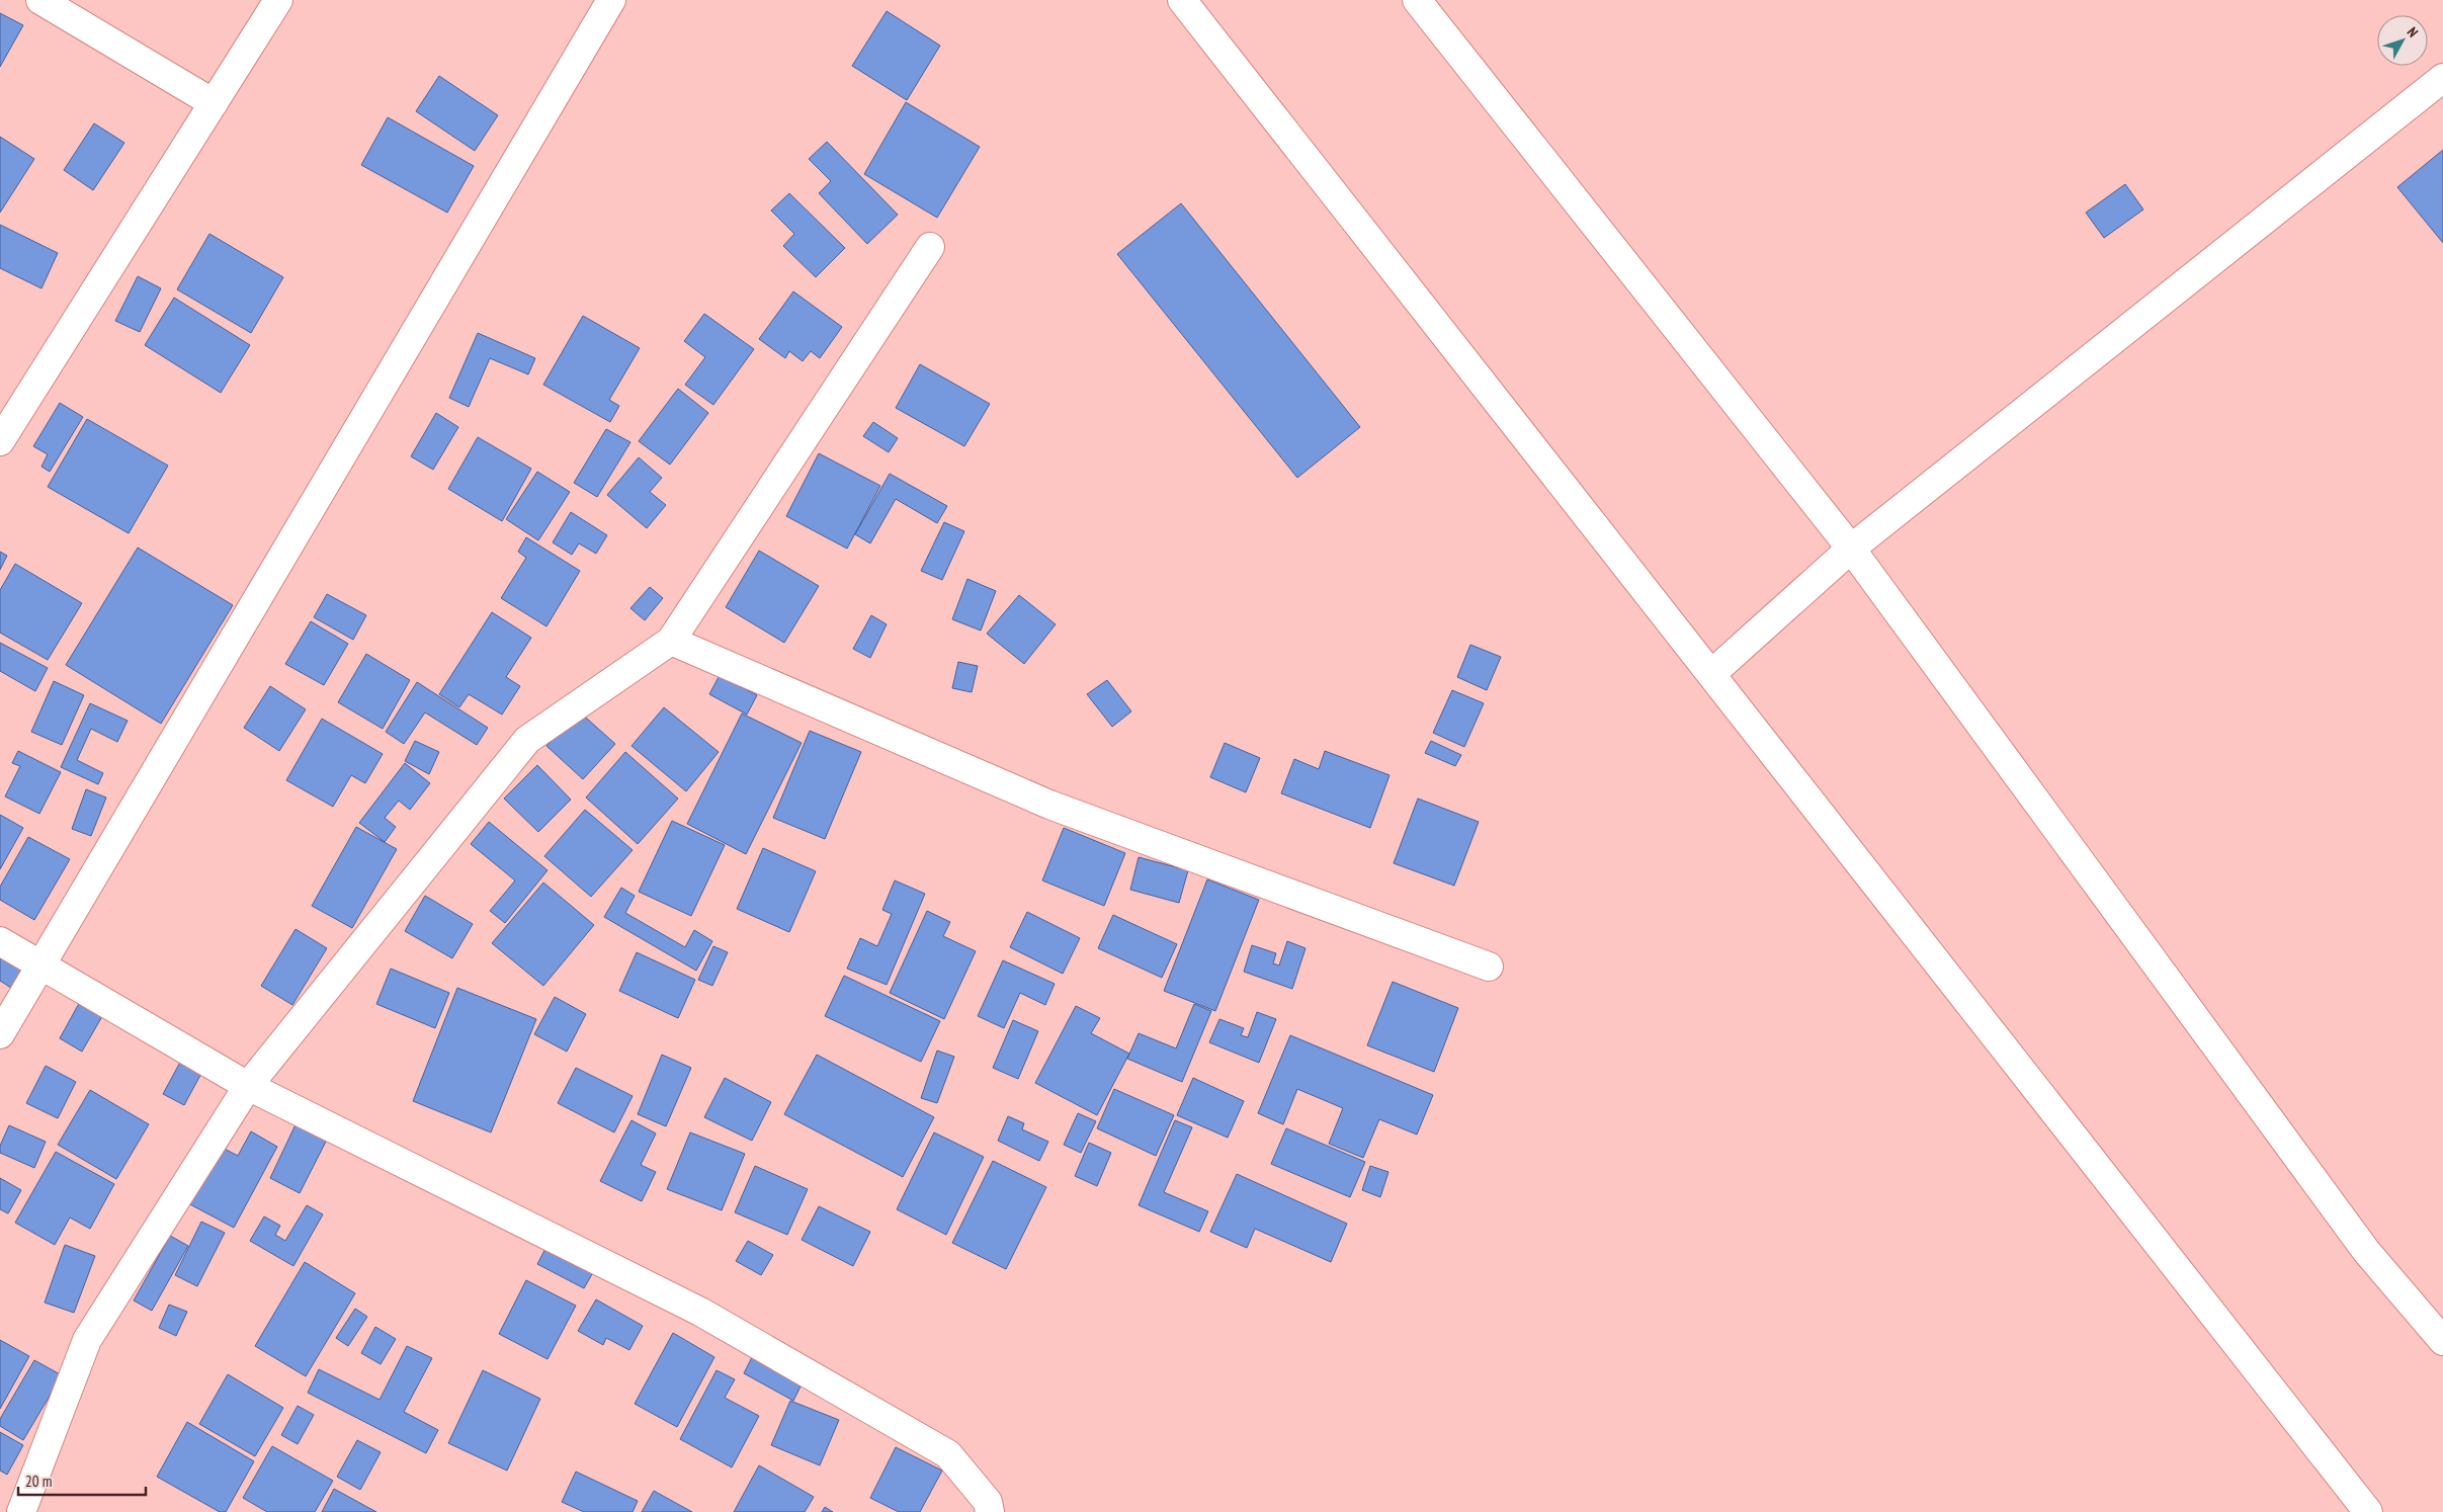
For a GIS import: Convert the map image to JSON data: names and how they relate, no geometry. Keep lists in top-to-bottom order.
{
  "scale_bar": "20 m",
  "north": "top right"
}
